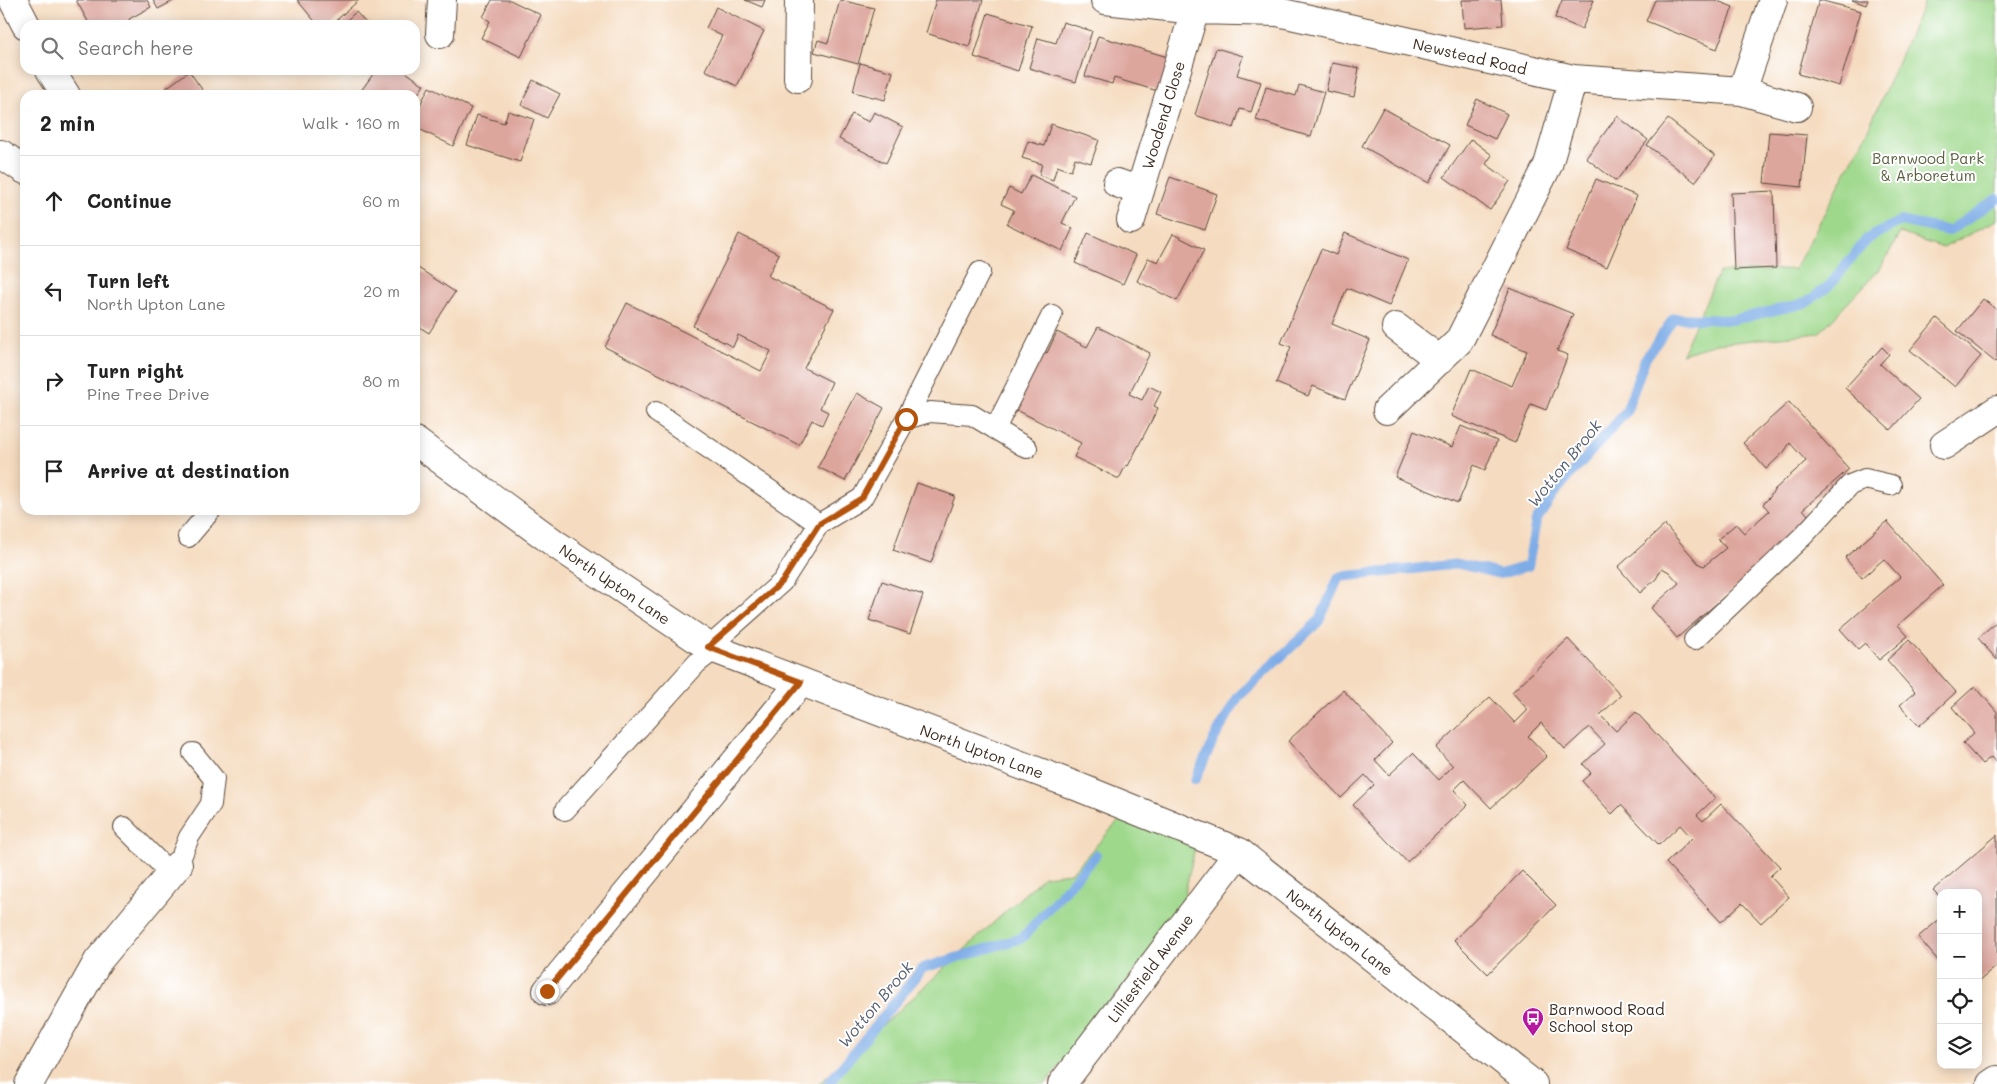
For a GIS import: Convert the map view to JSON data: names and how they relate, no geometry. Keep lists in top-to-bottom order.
{
  "streets": {
    "street": [
      "Newstead Road",
      "Woodend Close",
      "North Upton Lane",
      "Lilliesfield Avenue"
    ]
  },
  "crossings": [
    ["Newstead Road", "Woodend Close"],
    ["North Upton Lane", "Lilliesfield Avenue"]
  ],
  "water": ["Wotton Brook"],
  "parks": ["Barnwood Park & Arboretum"],
  "places": {
    "bus stop": ["Barnwood Road School stop"]
  },
  "page": {
    "search": "Search here",
    "heading": ["2 min", "Walk · 160 m"],
    "list": [
      ["Continue", "60 m"],
      ["Turn left", "North Upton Lane", "20 m"],
      ["Turn right", "Pine Tree Drive", "80 m"],
      "Arrive at destination"
    ],
    "map_buttons": ["+", "−"]
  }
}
